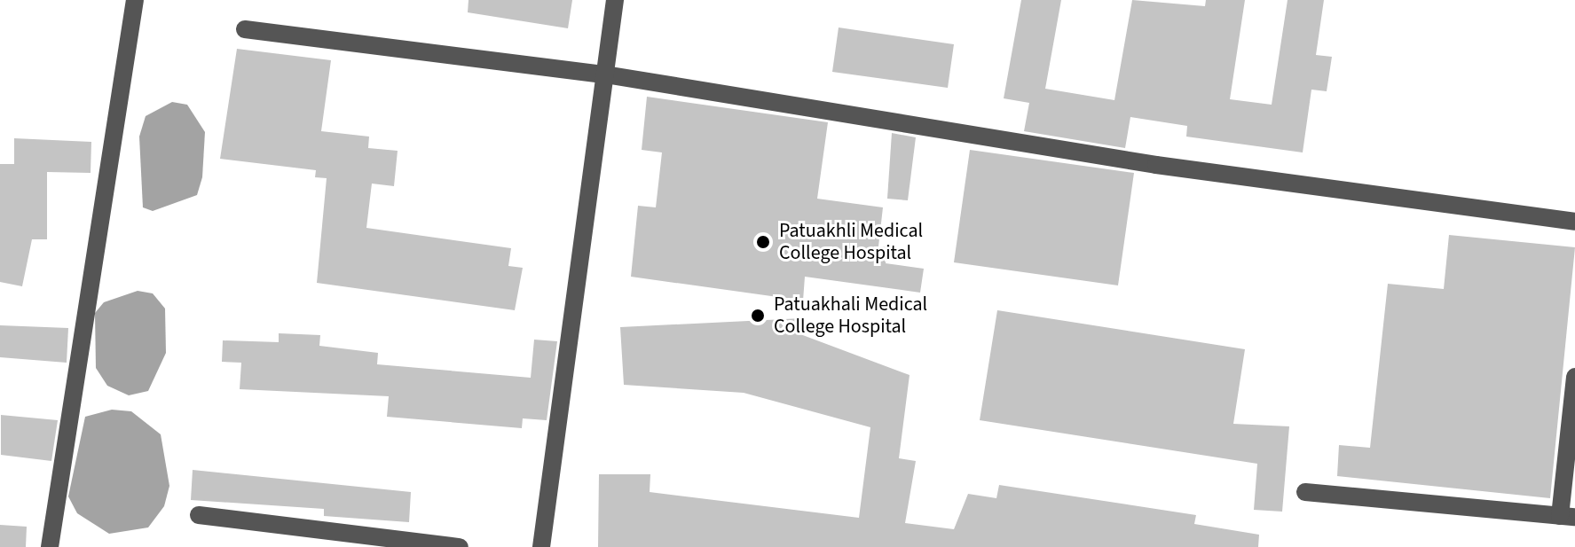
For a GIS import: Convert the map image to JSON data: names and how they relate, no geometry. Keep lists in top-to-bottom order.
{
  "places": ["Patuakhli Medical College Hospital", "Patuakhali Medical College Hospital"]
}
